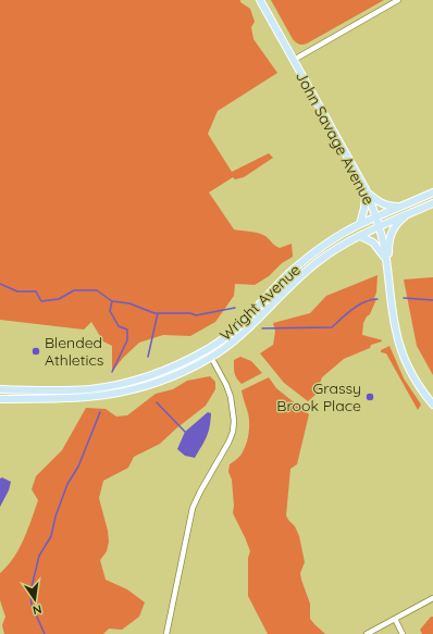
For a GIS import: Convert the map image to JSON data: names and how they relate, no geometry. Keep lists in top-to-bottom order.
{
  "streets": {
    "main road": ["John Savage Avenue", "Wright Avenue"]
  },
  "crossings": [
    ["John Savage Avenue", "Wright Avenue"]
  ],
  "places": ["Blended Athletics", "Grassy Brook Place"],
  "north": "bottom"
}
